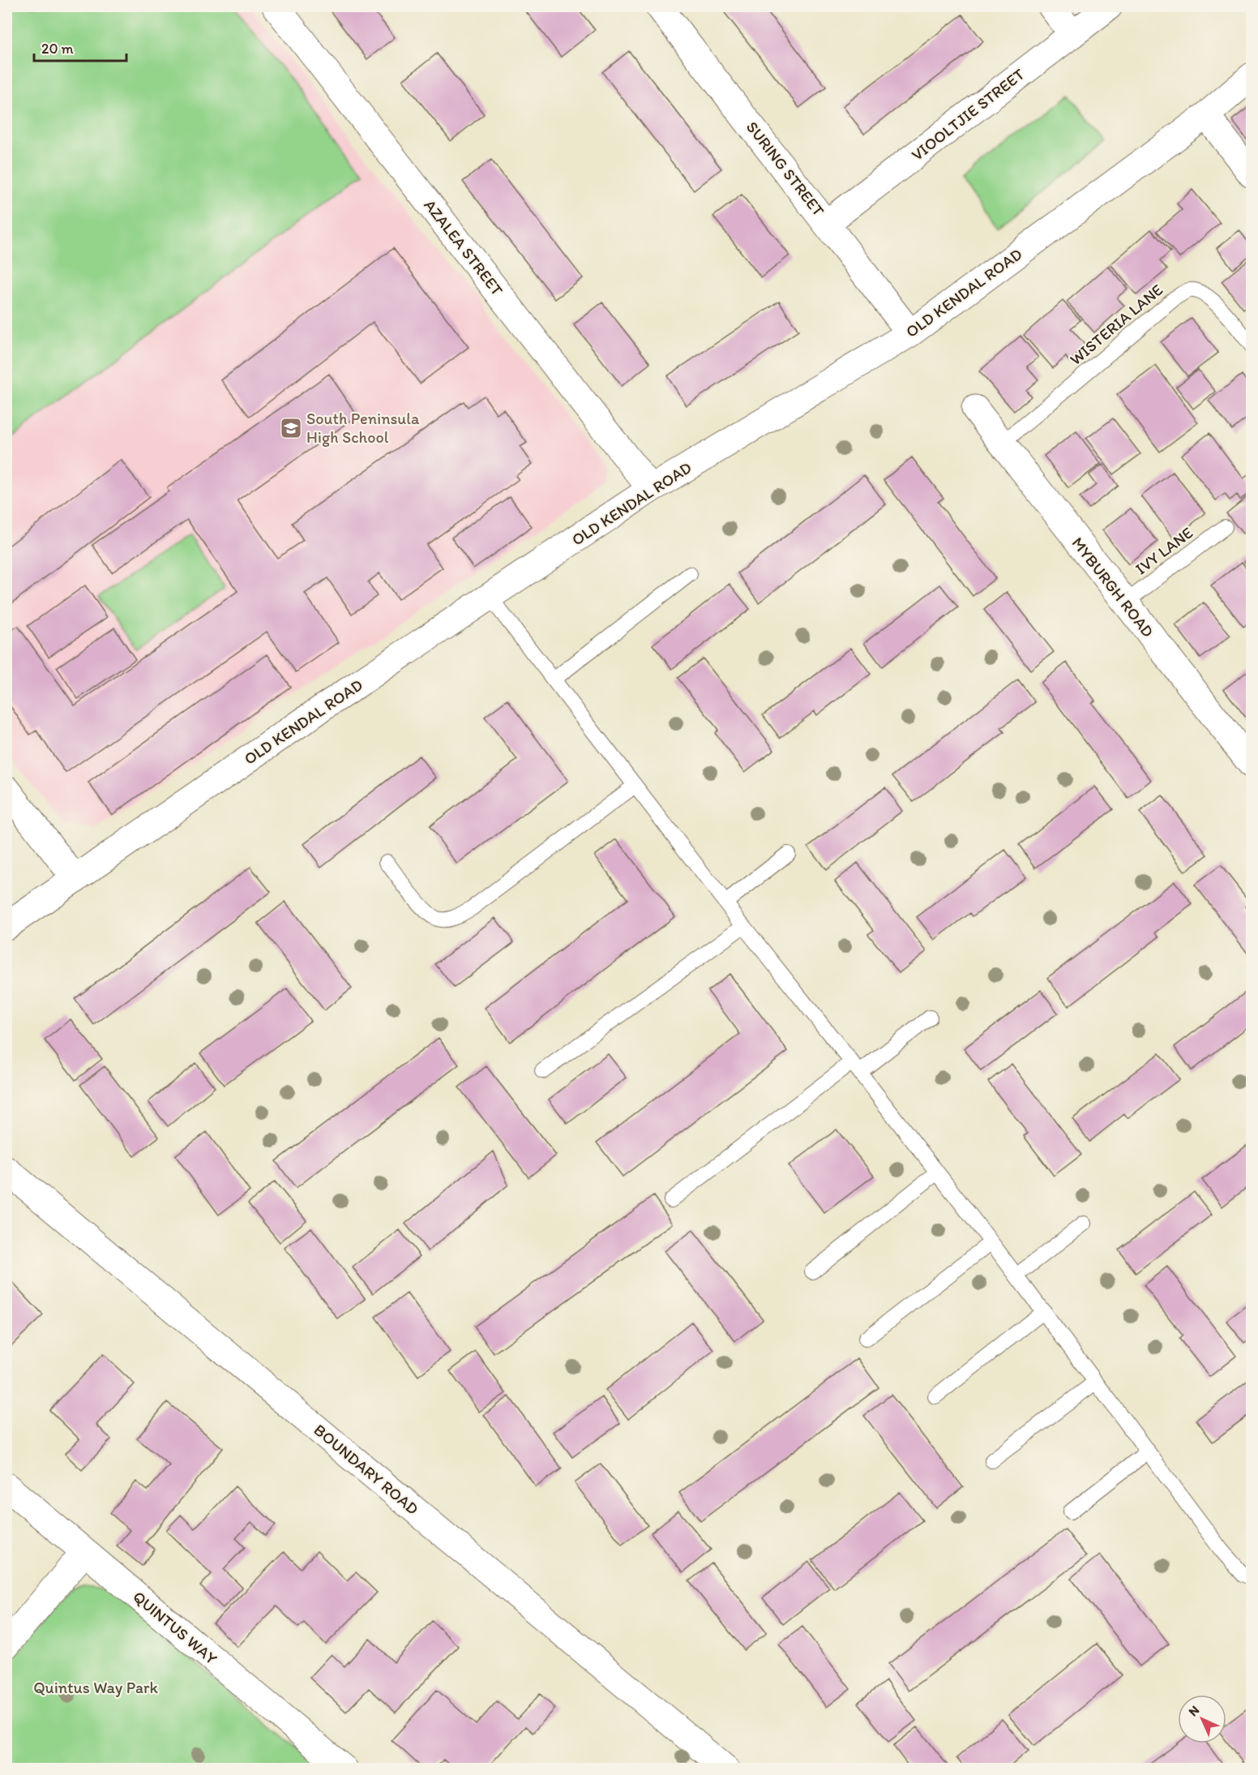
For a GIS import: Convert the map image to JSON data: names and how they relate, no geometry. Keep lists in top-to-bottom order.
{
  "streets": {
    "street": [
      "VIOOLTJIE STREET",
      "SURING STREET",
      "AZALEA STREET",
      "OLD KENDAL ROAD",
      "MYBURGH ROAD",
      "BOUNDARY ROAD",
      "QUINTUS WAY"
    ],
    "lane": ["WISTERIA LANE", "IVY LANE"]
  },
  "crossings": [
    ["VIOOLTJIE STREET", "SURING STREET"],
    ["SURING STREET", "OLD KENDAL ROAD"],
    ["AZALEA STREET", "OLD KENDAL ROAD"],
    ["WISTERIA LANE", "MYBURGH ROAD"],
    ["IVY LANE", "MYBURGH ROAD"]
  ],
  "parks": ["Quintus Way Park"],
  "places": {
    "school or university": ["South Peninsula High School"]
  },
  "scale_bar": "20 m",
  "north": "top left"
}
